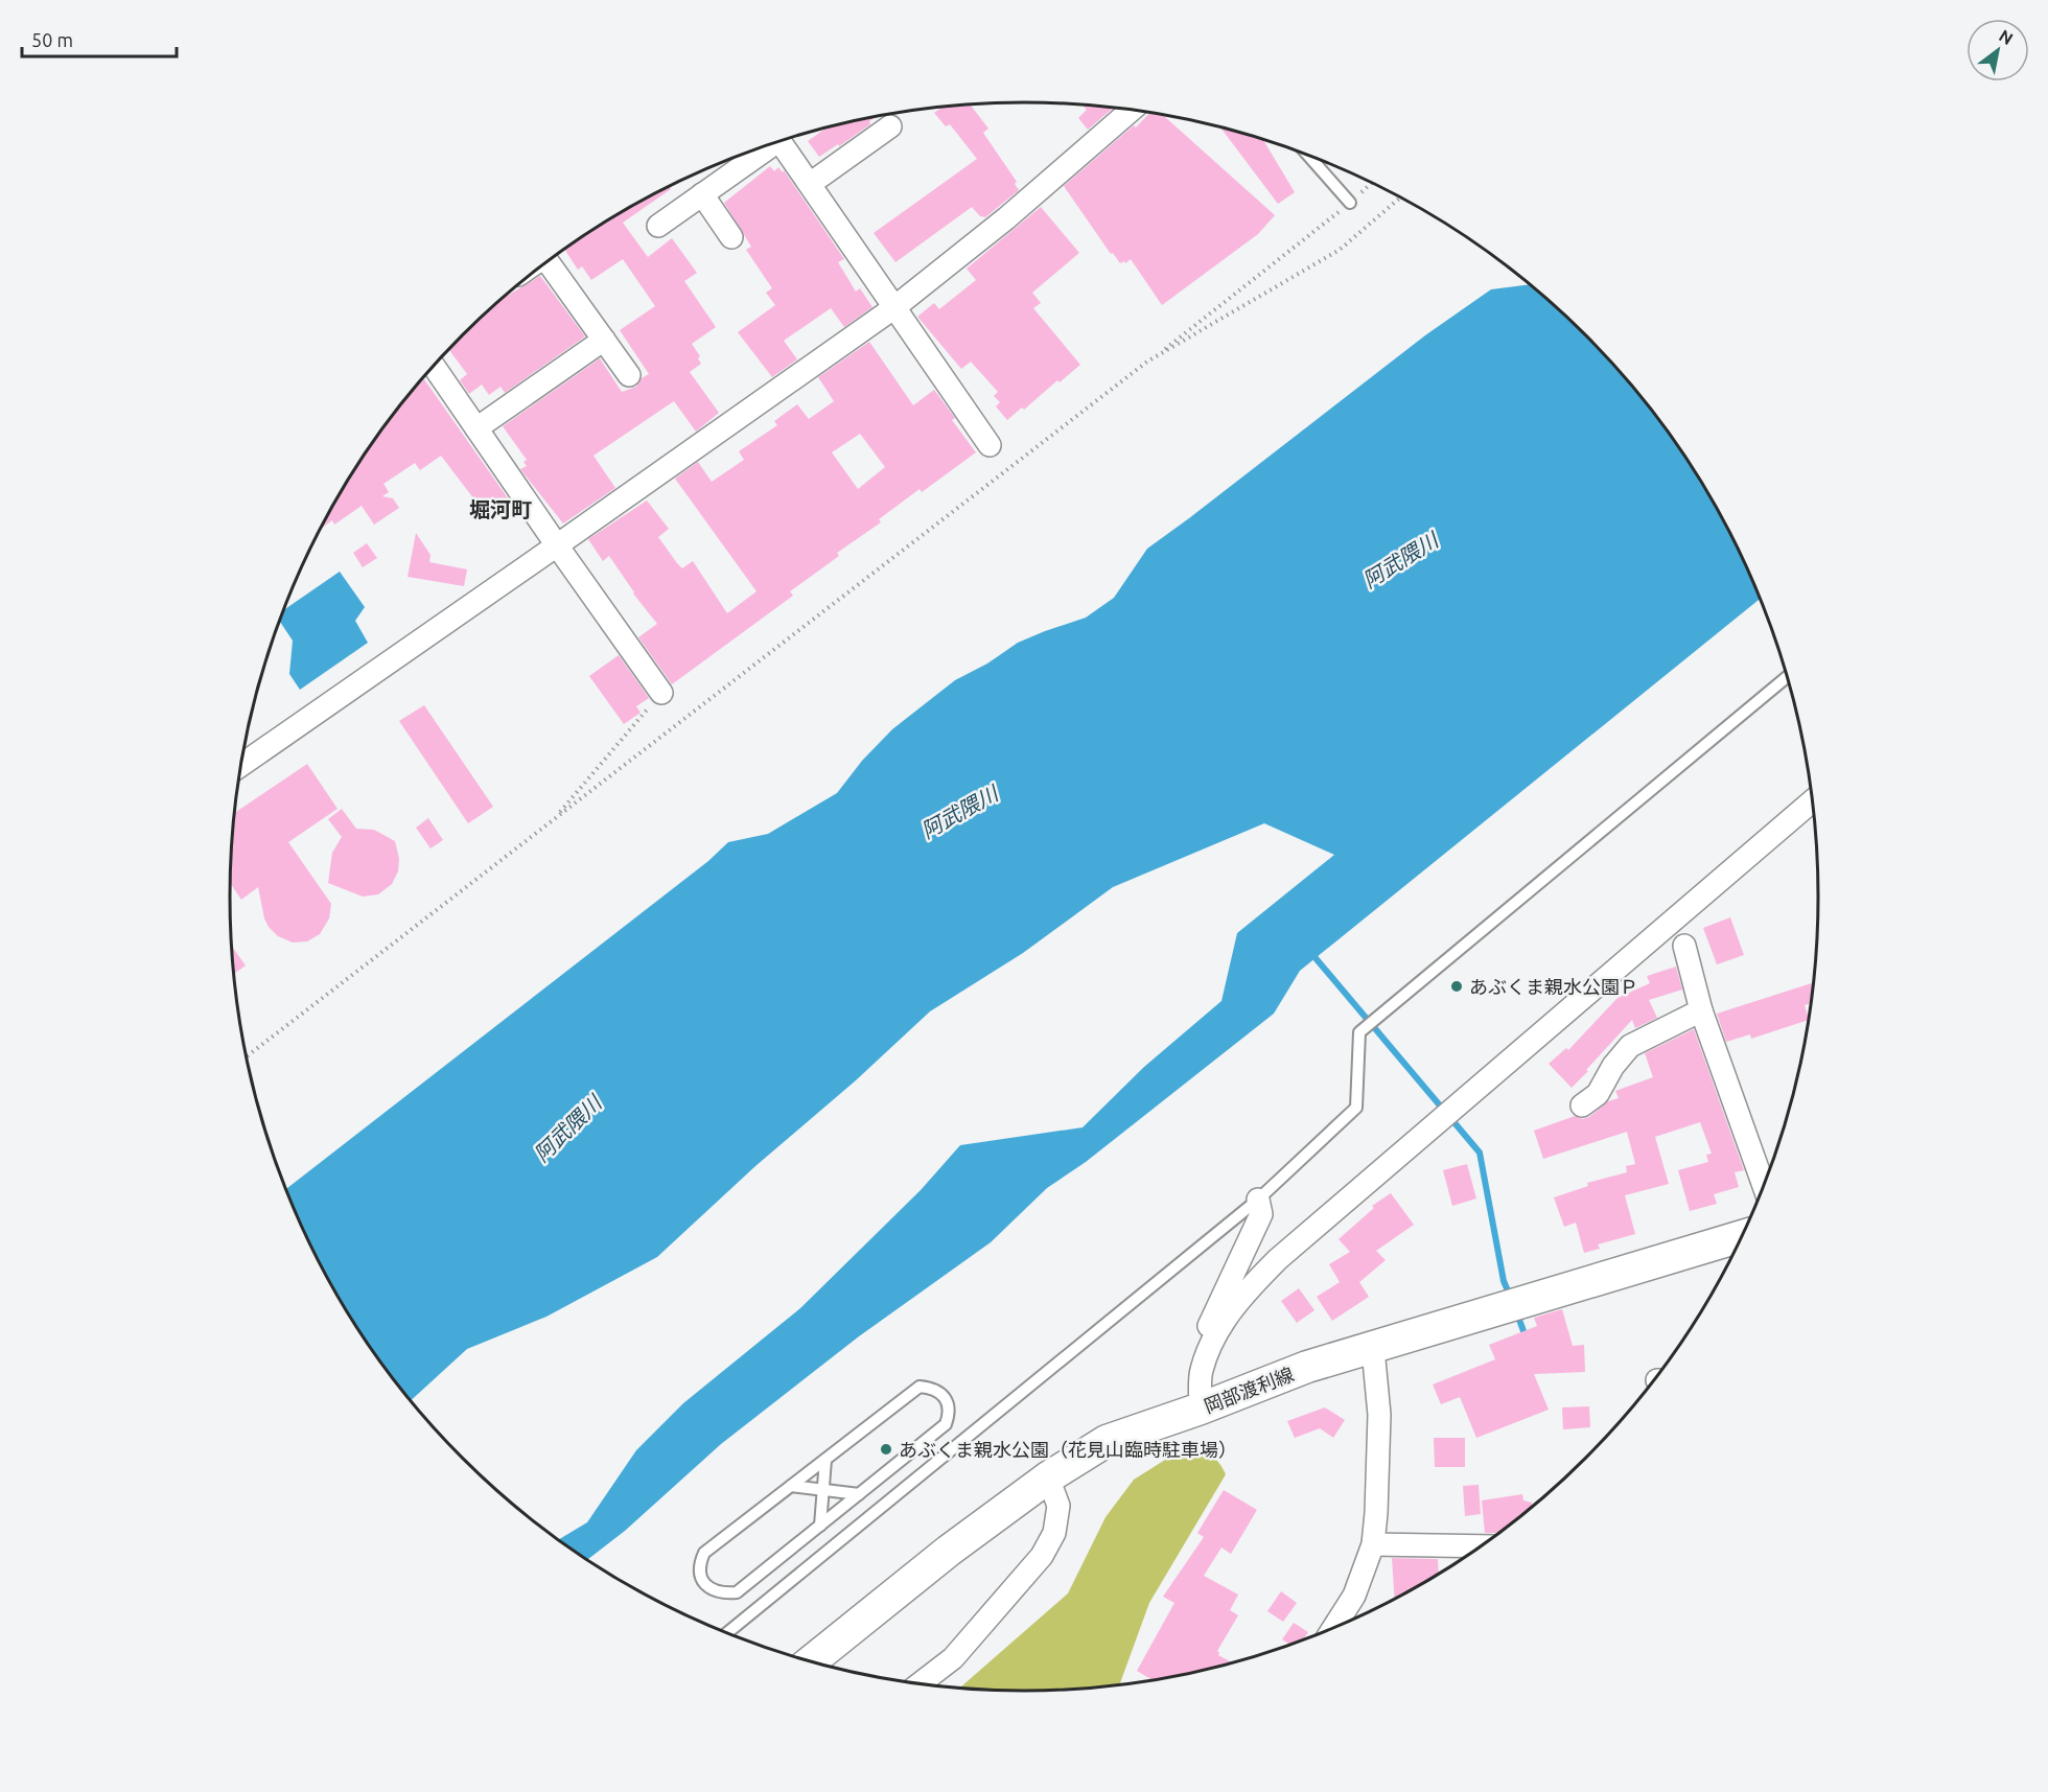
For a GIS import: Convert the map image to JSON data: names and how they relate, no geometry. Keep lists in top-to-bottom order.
{
  "streets": {
    "main road": ["岡部渡利線"]
  },
  "districts": ["堀河町"],
  "water": ["阿武隈川"],
  "places": ["あぶくま親水公園Ｐ", "あぶくま親水公園（花見山臨時駐車場）"],
  "scale_bar": "50 m",
  "north": "top right"
}
